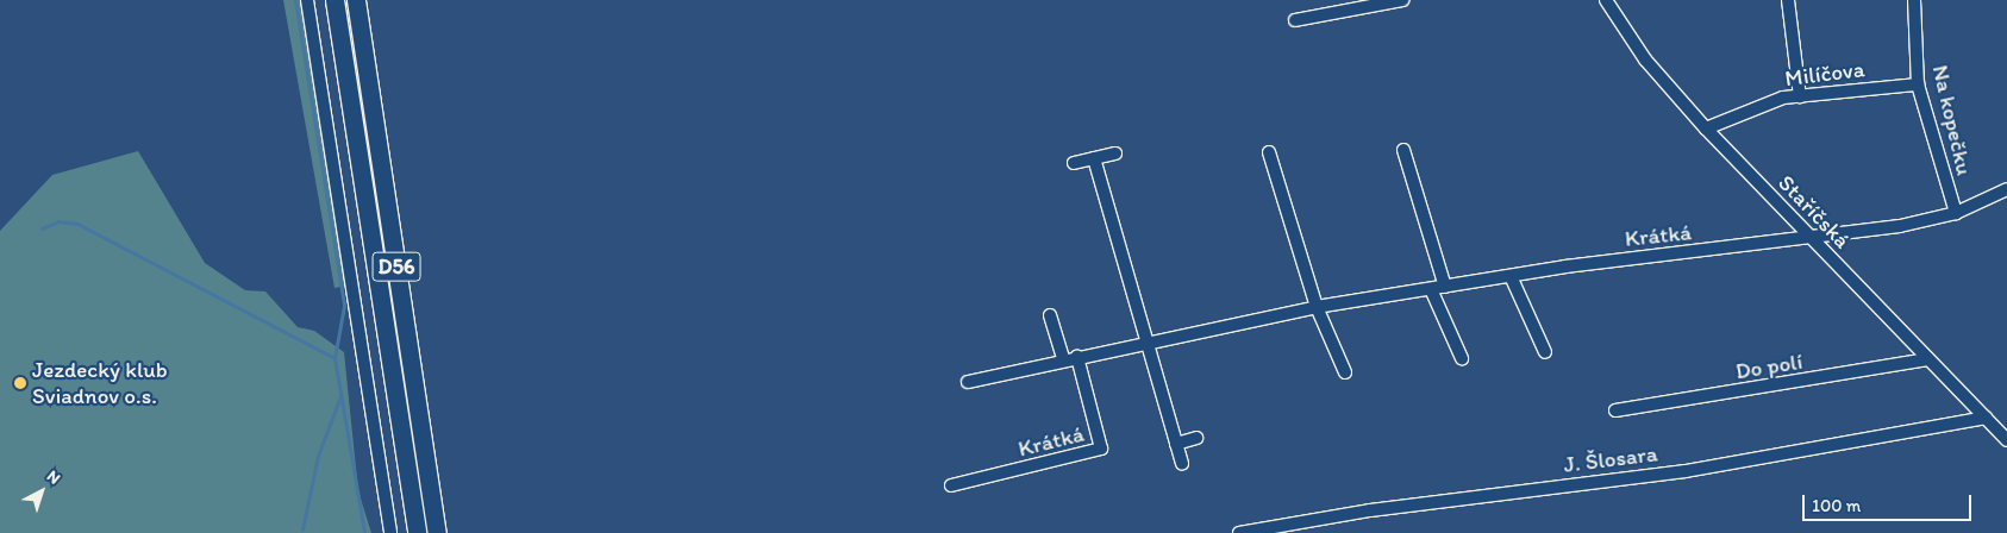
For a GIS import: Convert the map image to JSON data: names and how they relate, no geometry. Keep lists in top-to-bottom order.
{
  "streets": {
    "highway": ["D56"],
    "street": [
      "Milíčova",
      "Na kopečku",
      "Staříčská",
      "Krátká",
      "Do polí",
      "J. Šlosara"
    ]
  },
  "crossings": [
    ["Milíčova", "Na kopečku"],
    ["Milíčova", "Staříčská"],
    ["Na kopečku", "Krátká"],
    ["Staříčská", "Krátká"],
    ["Staříčská", "Do polí"],
    ["Staříčská", "J. Šlosara"]
  ],
  "places": ["Jezdecký klub Sviadnov o.s."],
  "scale_bar": "100 m",
  "north": "top right"
}
